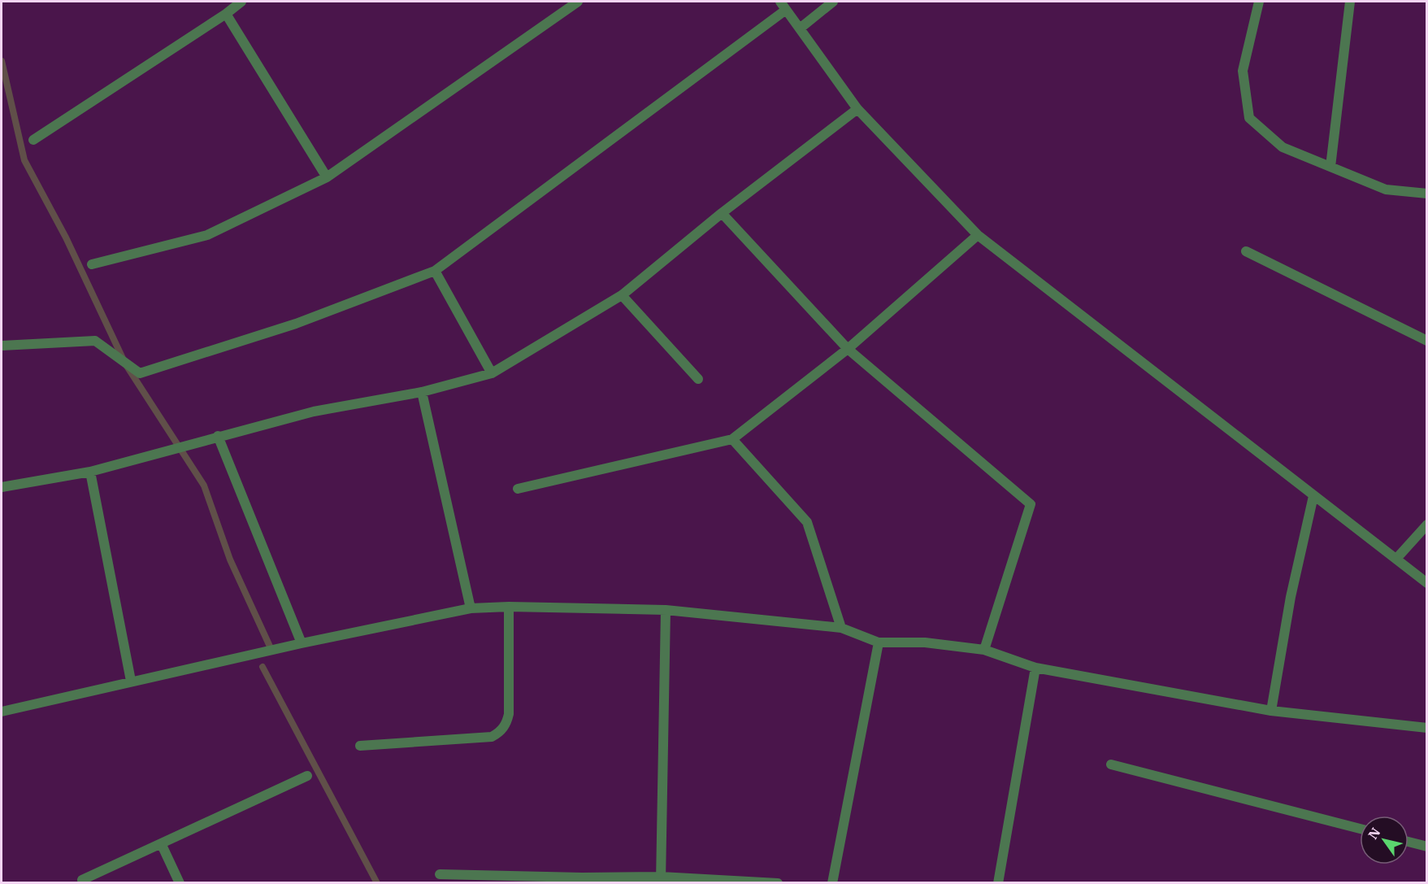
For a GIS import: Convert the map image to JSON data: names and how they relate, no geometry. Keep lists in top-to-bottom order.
{
  "north": "top left"
}
